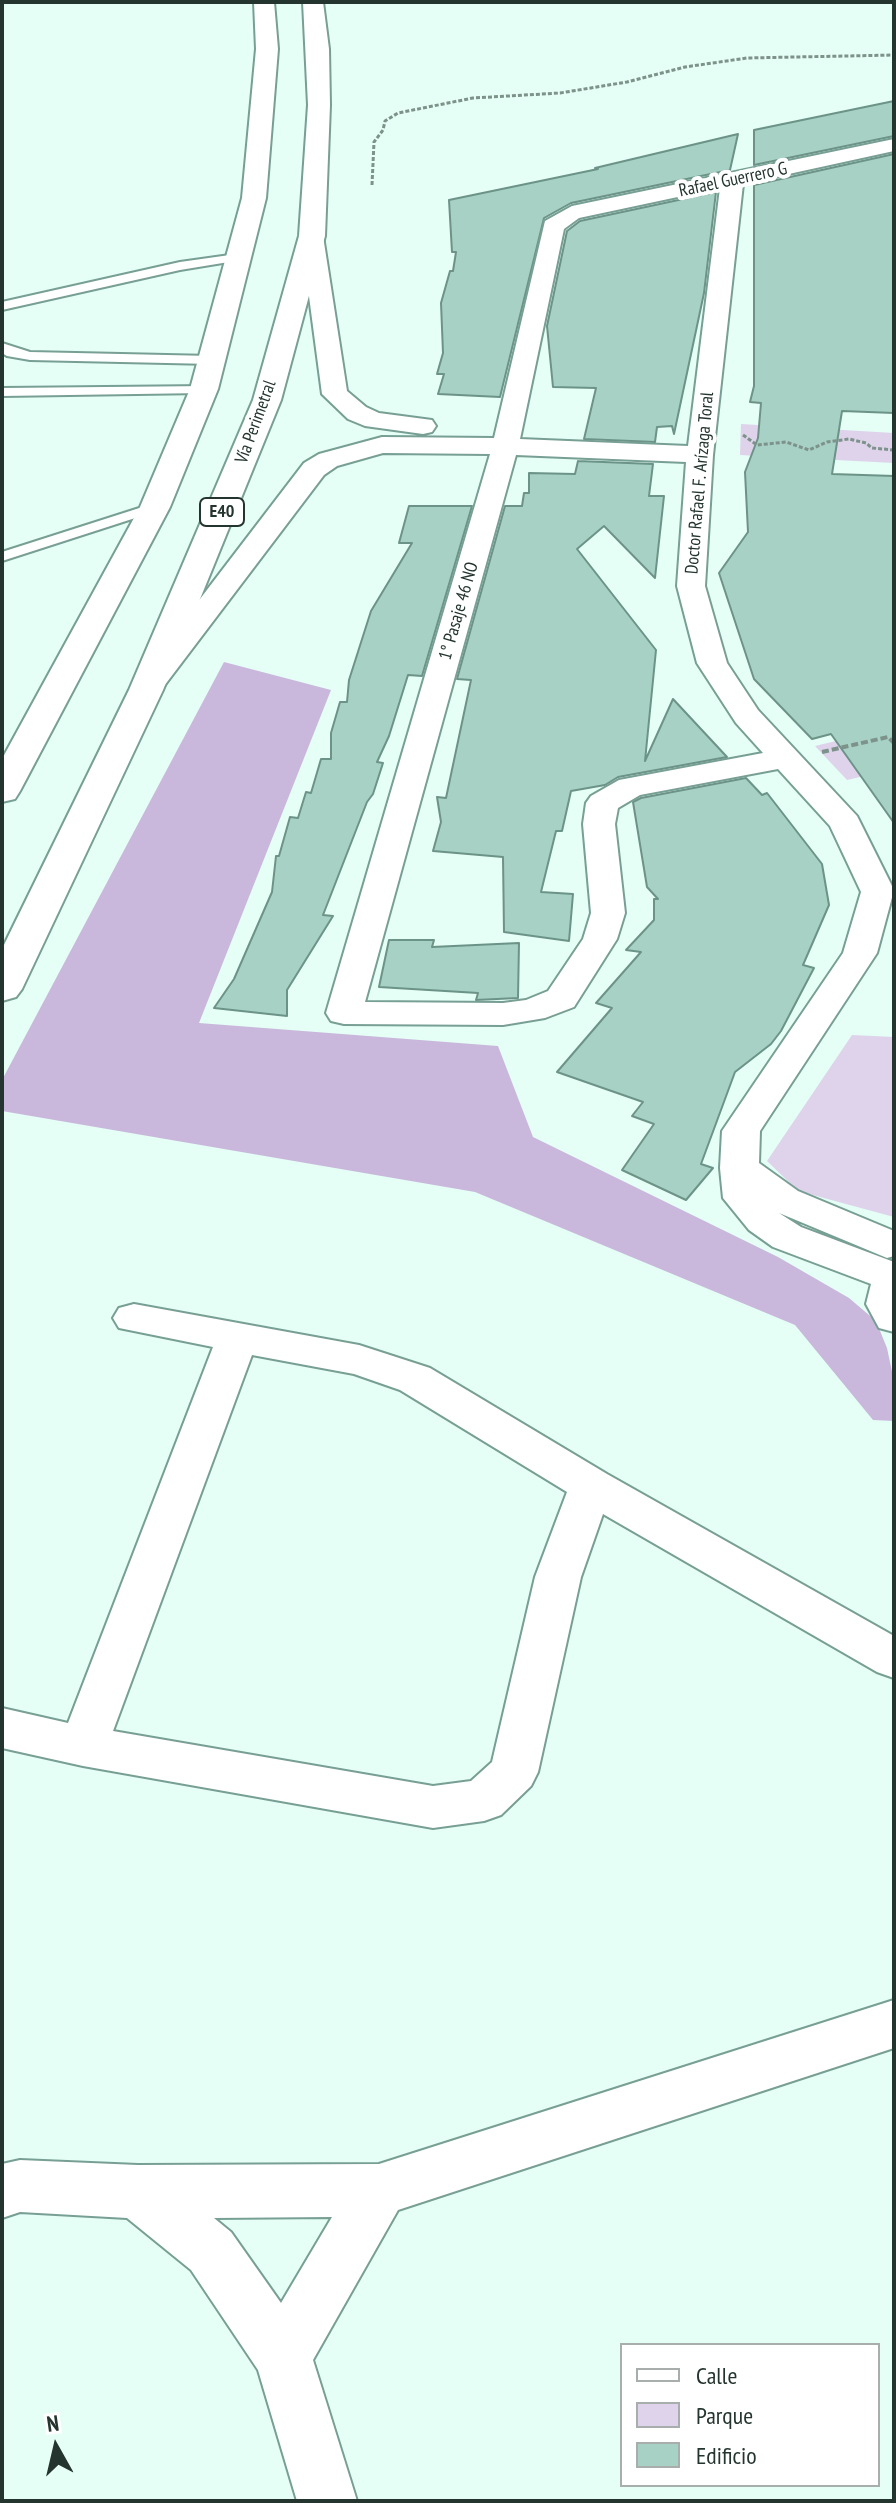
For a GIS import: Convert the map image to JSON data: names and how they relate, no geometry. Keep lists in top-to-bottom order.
{
  "streets": {
    "highway": ["Vía Perimetral", "E40"],
    "street": ["Rafael Guerrero G", "Doctor Rafael F. Arízaga Toral", "1° Pasaje 46 NO"]
  },
  "crossings": [
    ["Rafael Guerrero G", "Doctor Rafael F. Arízaga Toral"],
    ["Rafael Guerrero G", "1° Pasaje 46 NO"],
    ["Doctor Rafael F. Arízaga Toral", "1° Pasaje 46 NO"]
  ],
  "legend": ["Calle", "Parque", "Edificio"],
  "north": "top"
}
